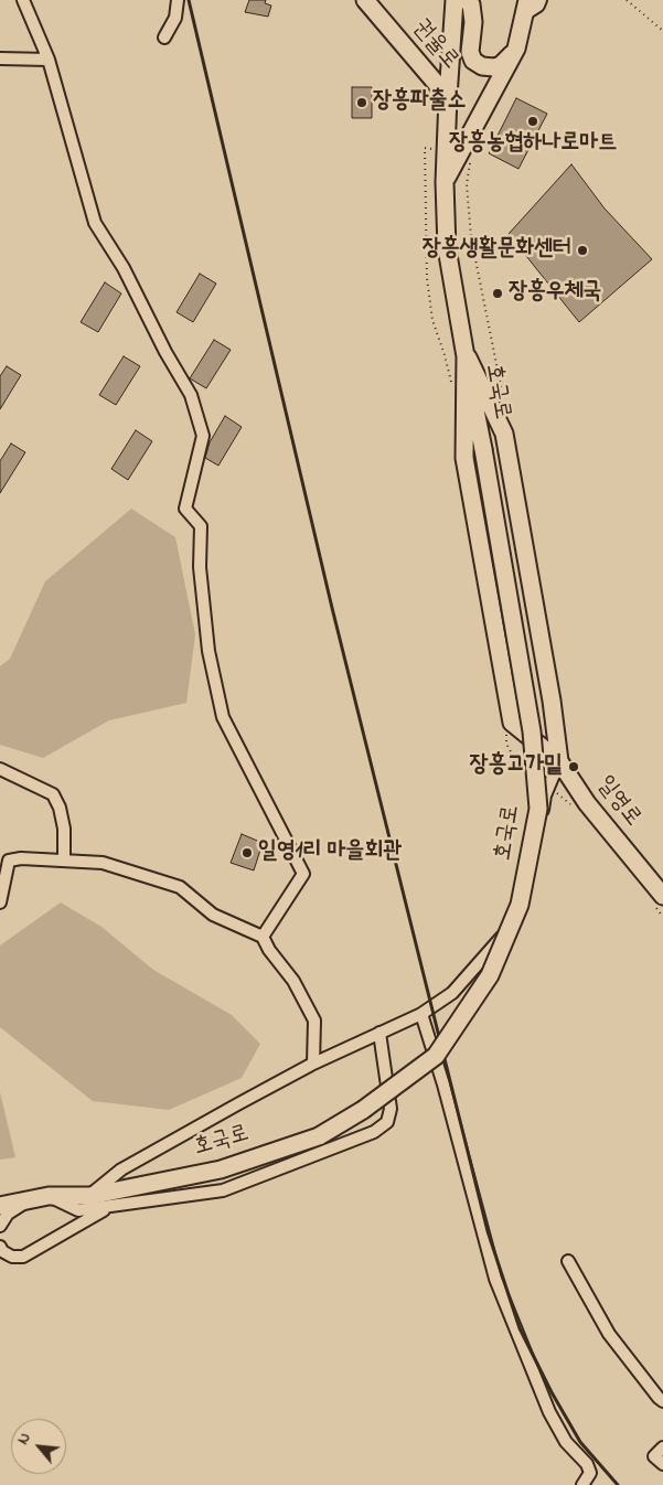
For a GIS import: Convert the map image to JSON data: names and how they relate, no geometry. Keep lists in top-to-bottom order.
{
  "streets": {
    "main road": ["권율로", "호국로", "일영로"]
  },
  "crossings": [
    ["권율로", "호국로"]
  ],
  "places": [
    "장흥파출소",
    "장흥농협하나로마트",
    "장흥생활문화센터",
    "장흥우체국",
    "장흥고가밑",
    "일영1리 마을회관"
  ],
  "north": "top left"
}
